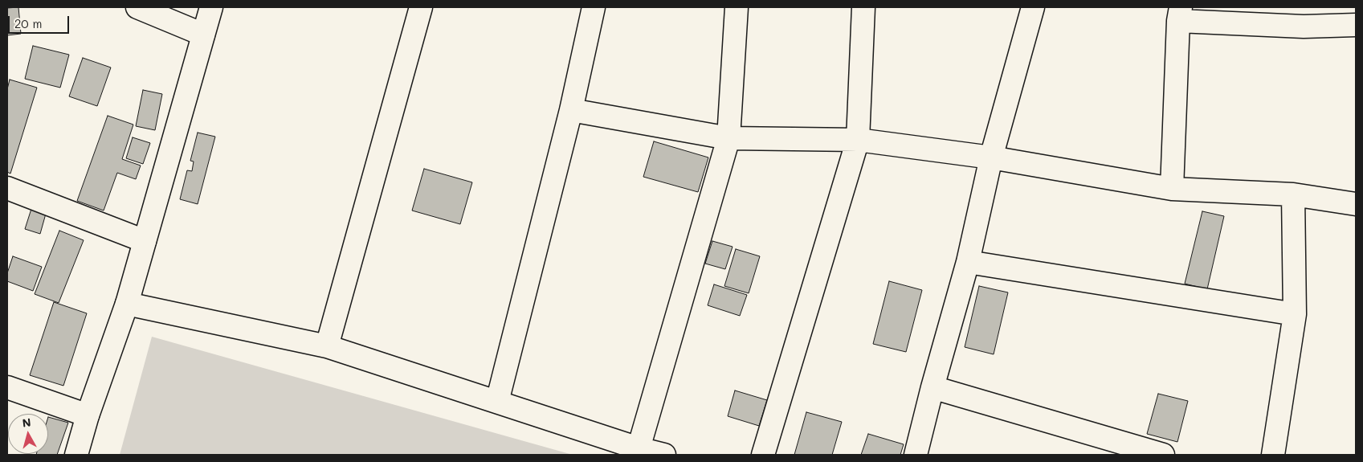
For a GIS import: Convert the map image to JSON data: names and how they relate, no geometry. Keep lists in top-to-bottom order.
{
  "scale_bar": "20 m",
  "north": "top"
}
